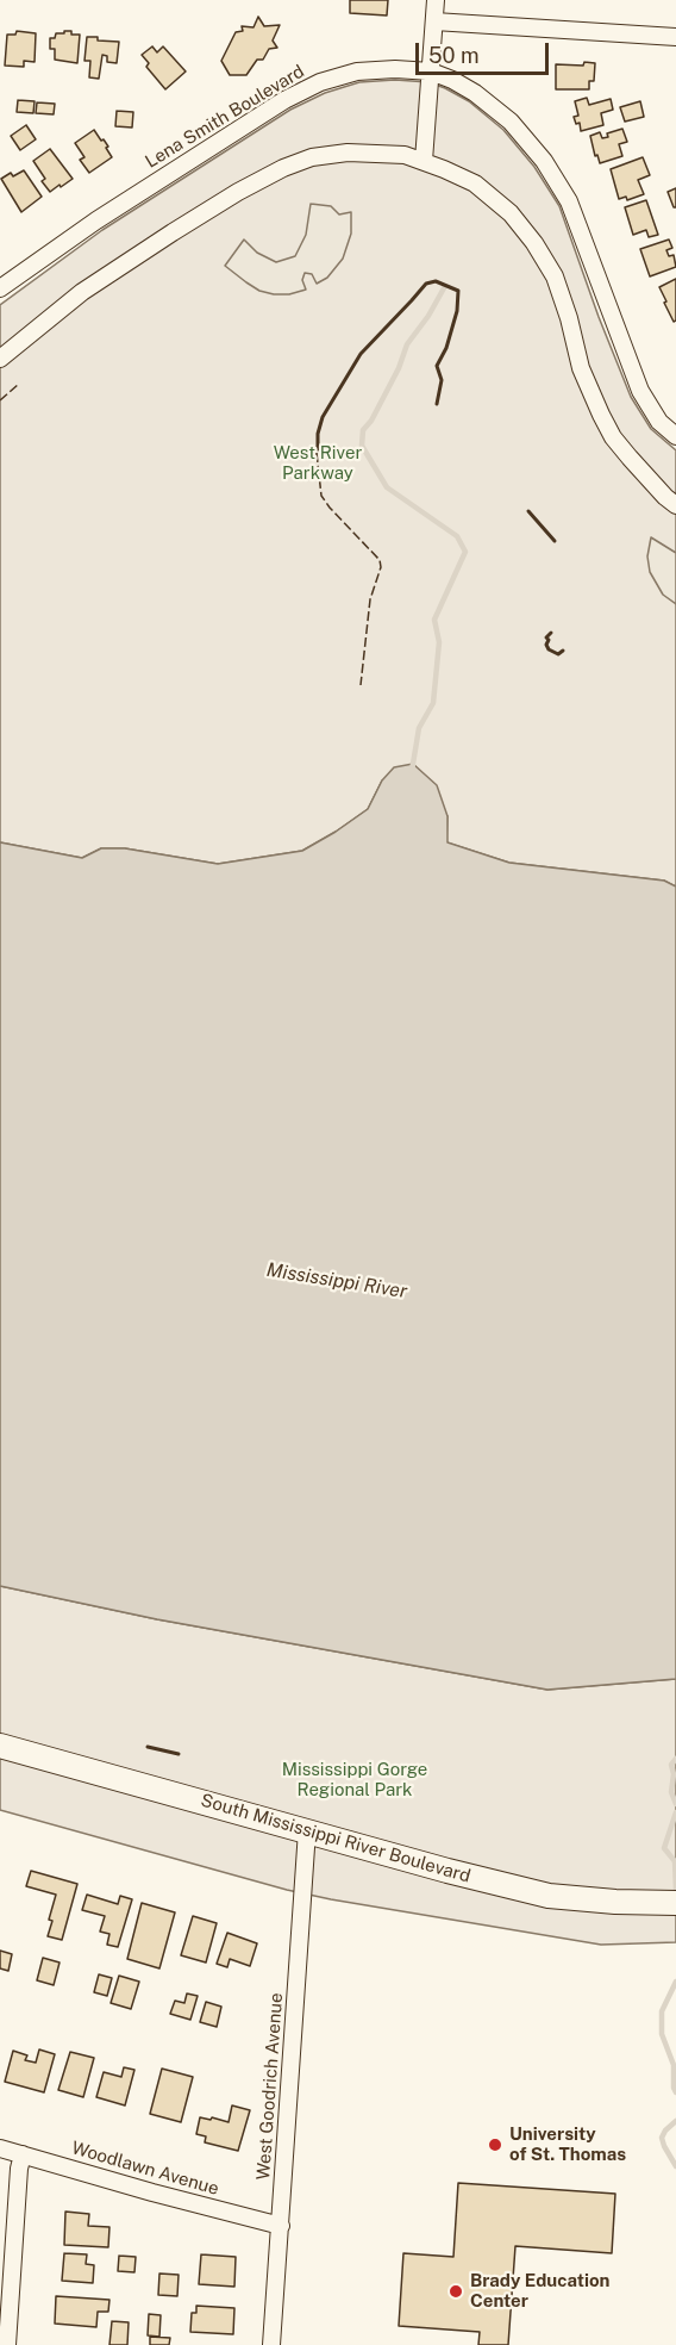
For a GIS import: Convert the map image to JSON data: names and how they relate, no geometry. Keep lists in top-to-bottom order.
{
  "streets": {
    "street": [
      "Lena Smith Boulevard",
      "South Mississippi River Boulevard",
      "West Goodrich Avenue",
      "Woodlawn Avenue"
    ]
  },
  "crossings": [
    ["South Mississippi River Boulevard", "West Goodrich Avenue"],
    ["West Goodrich Avenue", "Woodlawn Avenue"]
  ],
  "water": ["Mississippi River"],
  "parks": ["West River Parkway", "Mississippi Gorge Regional Park"],
  "places": ["University of St. Thomas", "Brady Education Center"],
  "scale_bar": "50 m"
}
